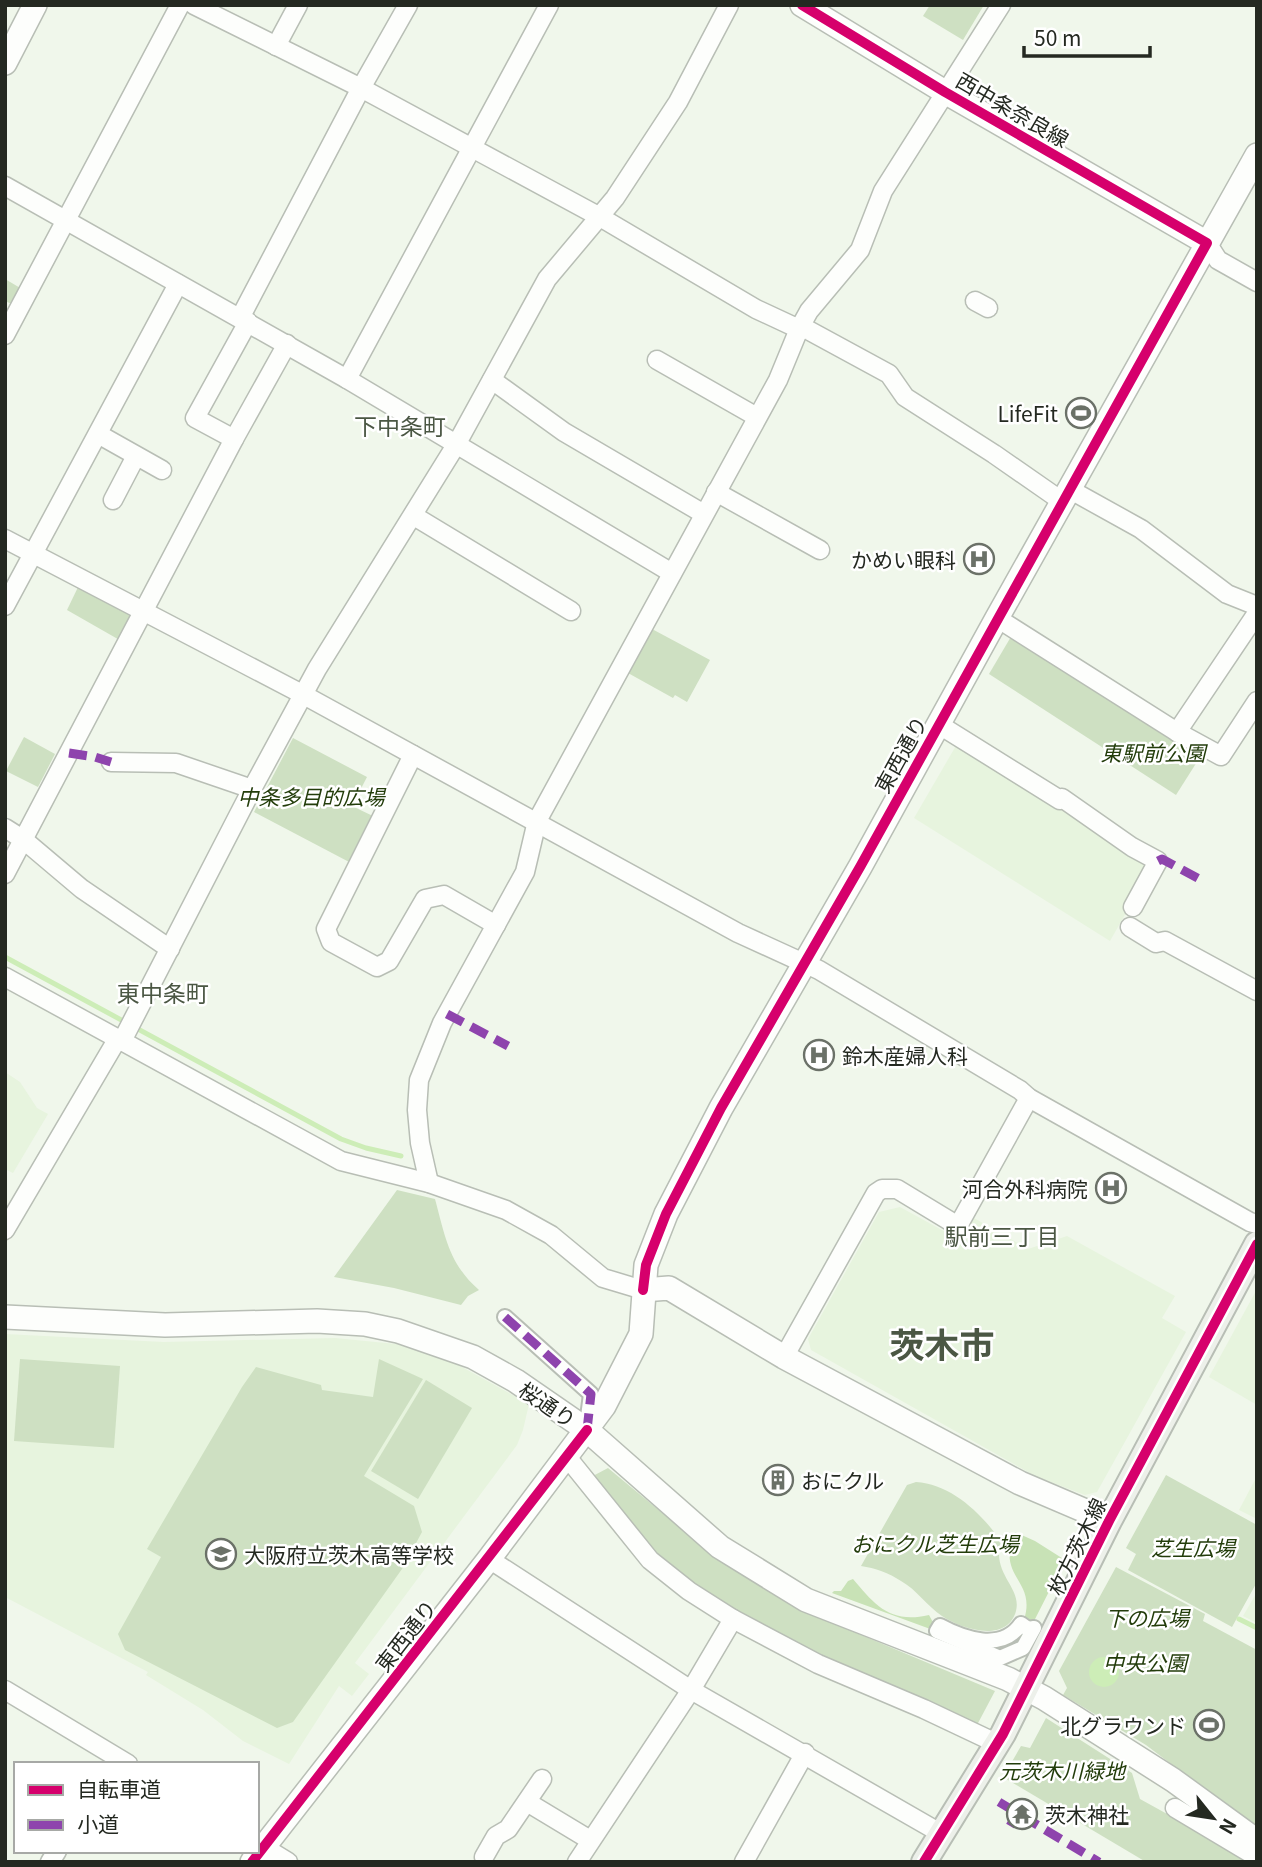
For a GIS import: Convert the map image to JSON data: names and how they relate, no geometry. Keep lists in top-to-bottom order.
{
  "streets": {
    "main road": ["枚方茨木線"],
    "street": ["西中条奈良線", "東西通り", "桜通り"]
  },
  "crossings": [
    ["西中条奈良線", "東西通り"],
    ["東西通り", "桜通り"],
    ["桜通り", "枚方茨木線"]
  ],
  "districts": [
    "下中条町",
    "東中条町",
    "駅前三丁目",
    "茨木市"
  ],
  "parks": [
    "東駅前公園",
    "中条多目的広場",
    "おにクル芝生広場",
    "芝生広場",
    "下の広場",
    "中央公園",
    "元茨木川緑地"
  ],
  "places": {
    "sports": ["LifeFit", "北グラウンド"],
    "hospital": ["かめい眼科", "鈴木産婦人科", "河合外科病院"],
    "building": ["おにクル"],
    "school or university": ["大阪府立茨木高等学校"],
    "temple": ["茨木神社"]
  },
  "legend": ["自転車道", "小道"],
  "scale_bar": "50 m",
  "north": "bottom right"
}
